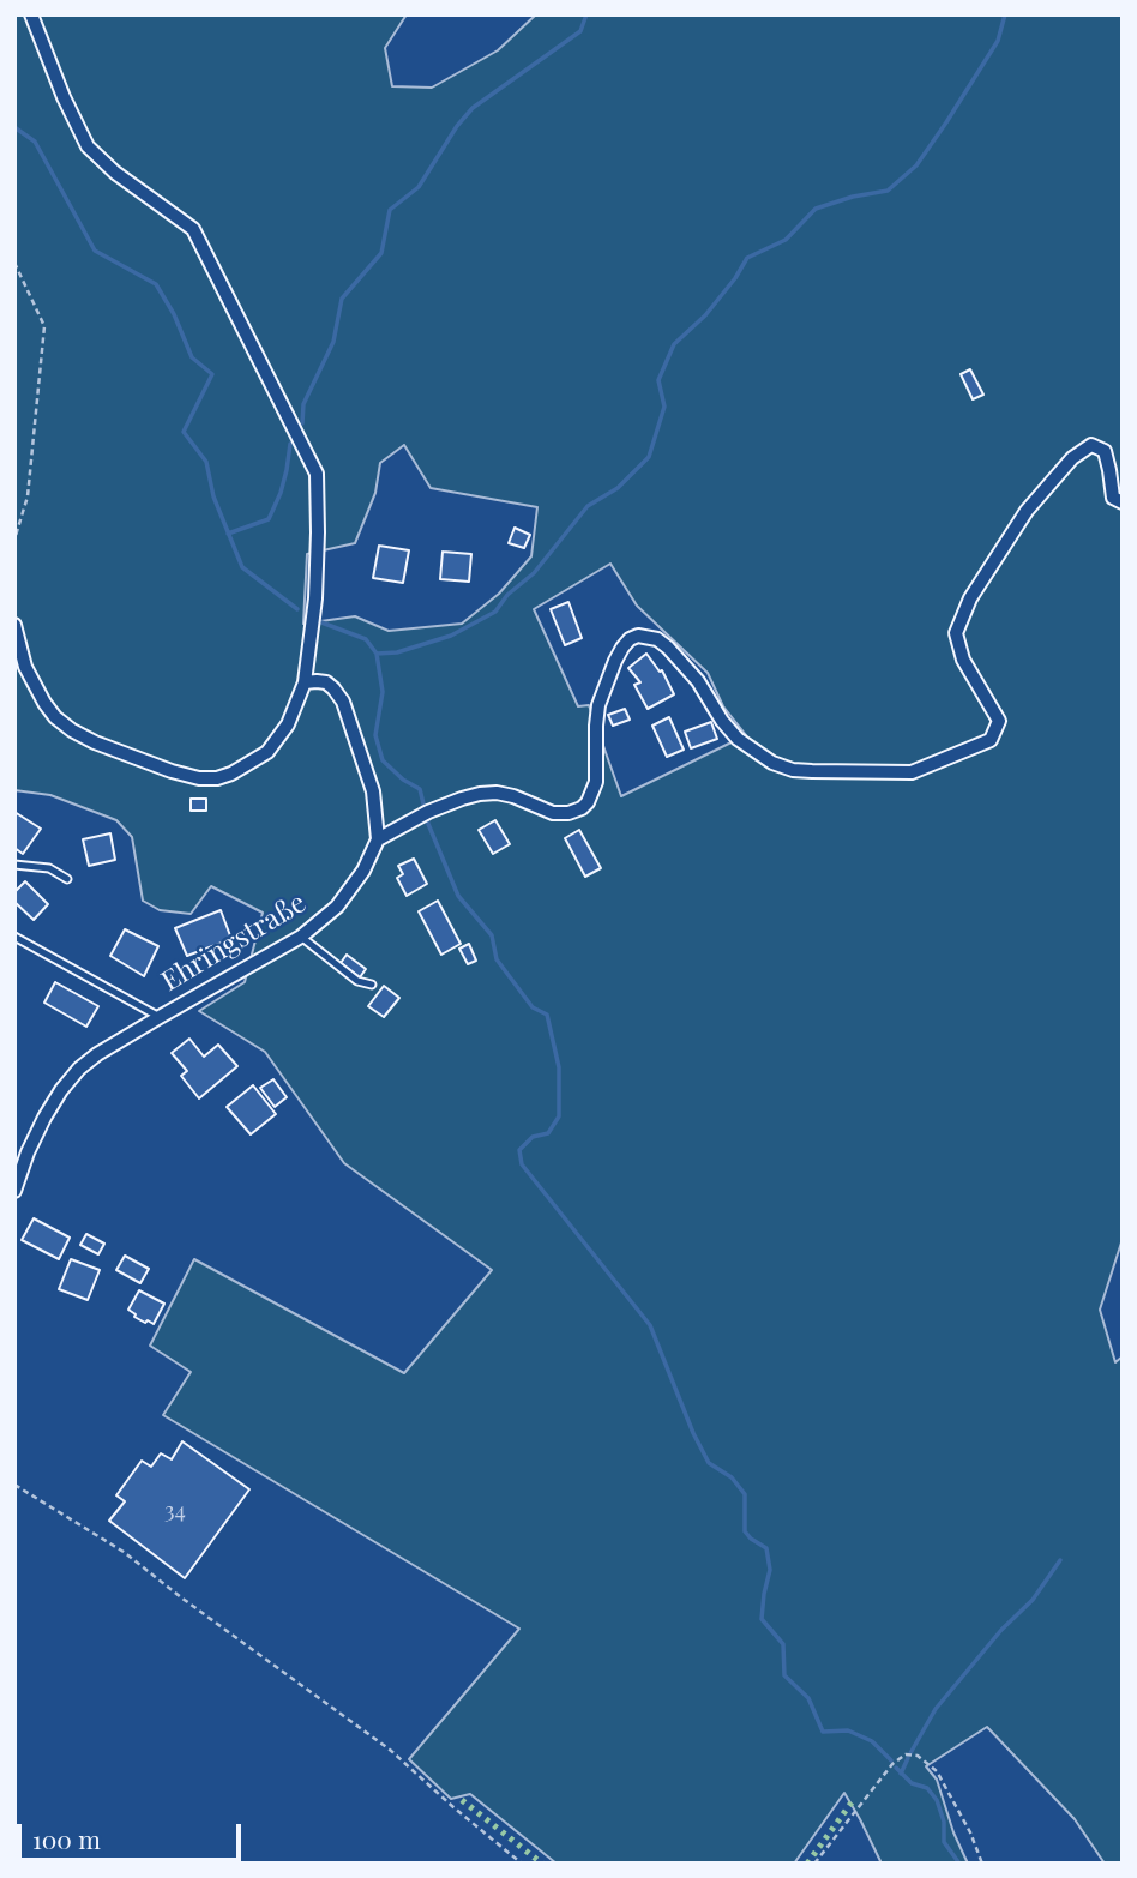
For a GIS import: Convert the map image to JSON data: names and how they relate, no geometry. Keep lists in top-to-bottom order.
{
  "streets": {
    "street": ["Ehringstraße"]
  },
  "house_numbers": ["34"],
  "scale_bar": "100 m"
}
